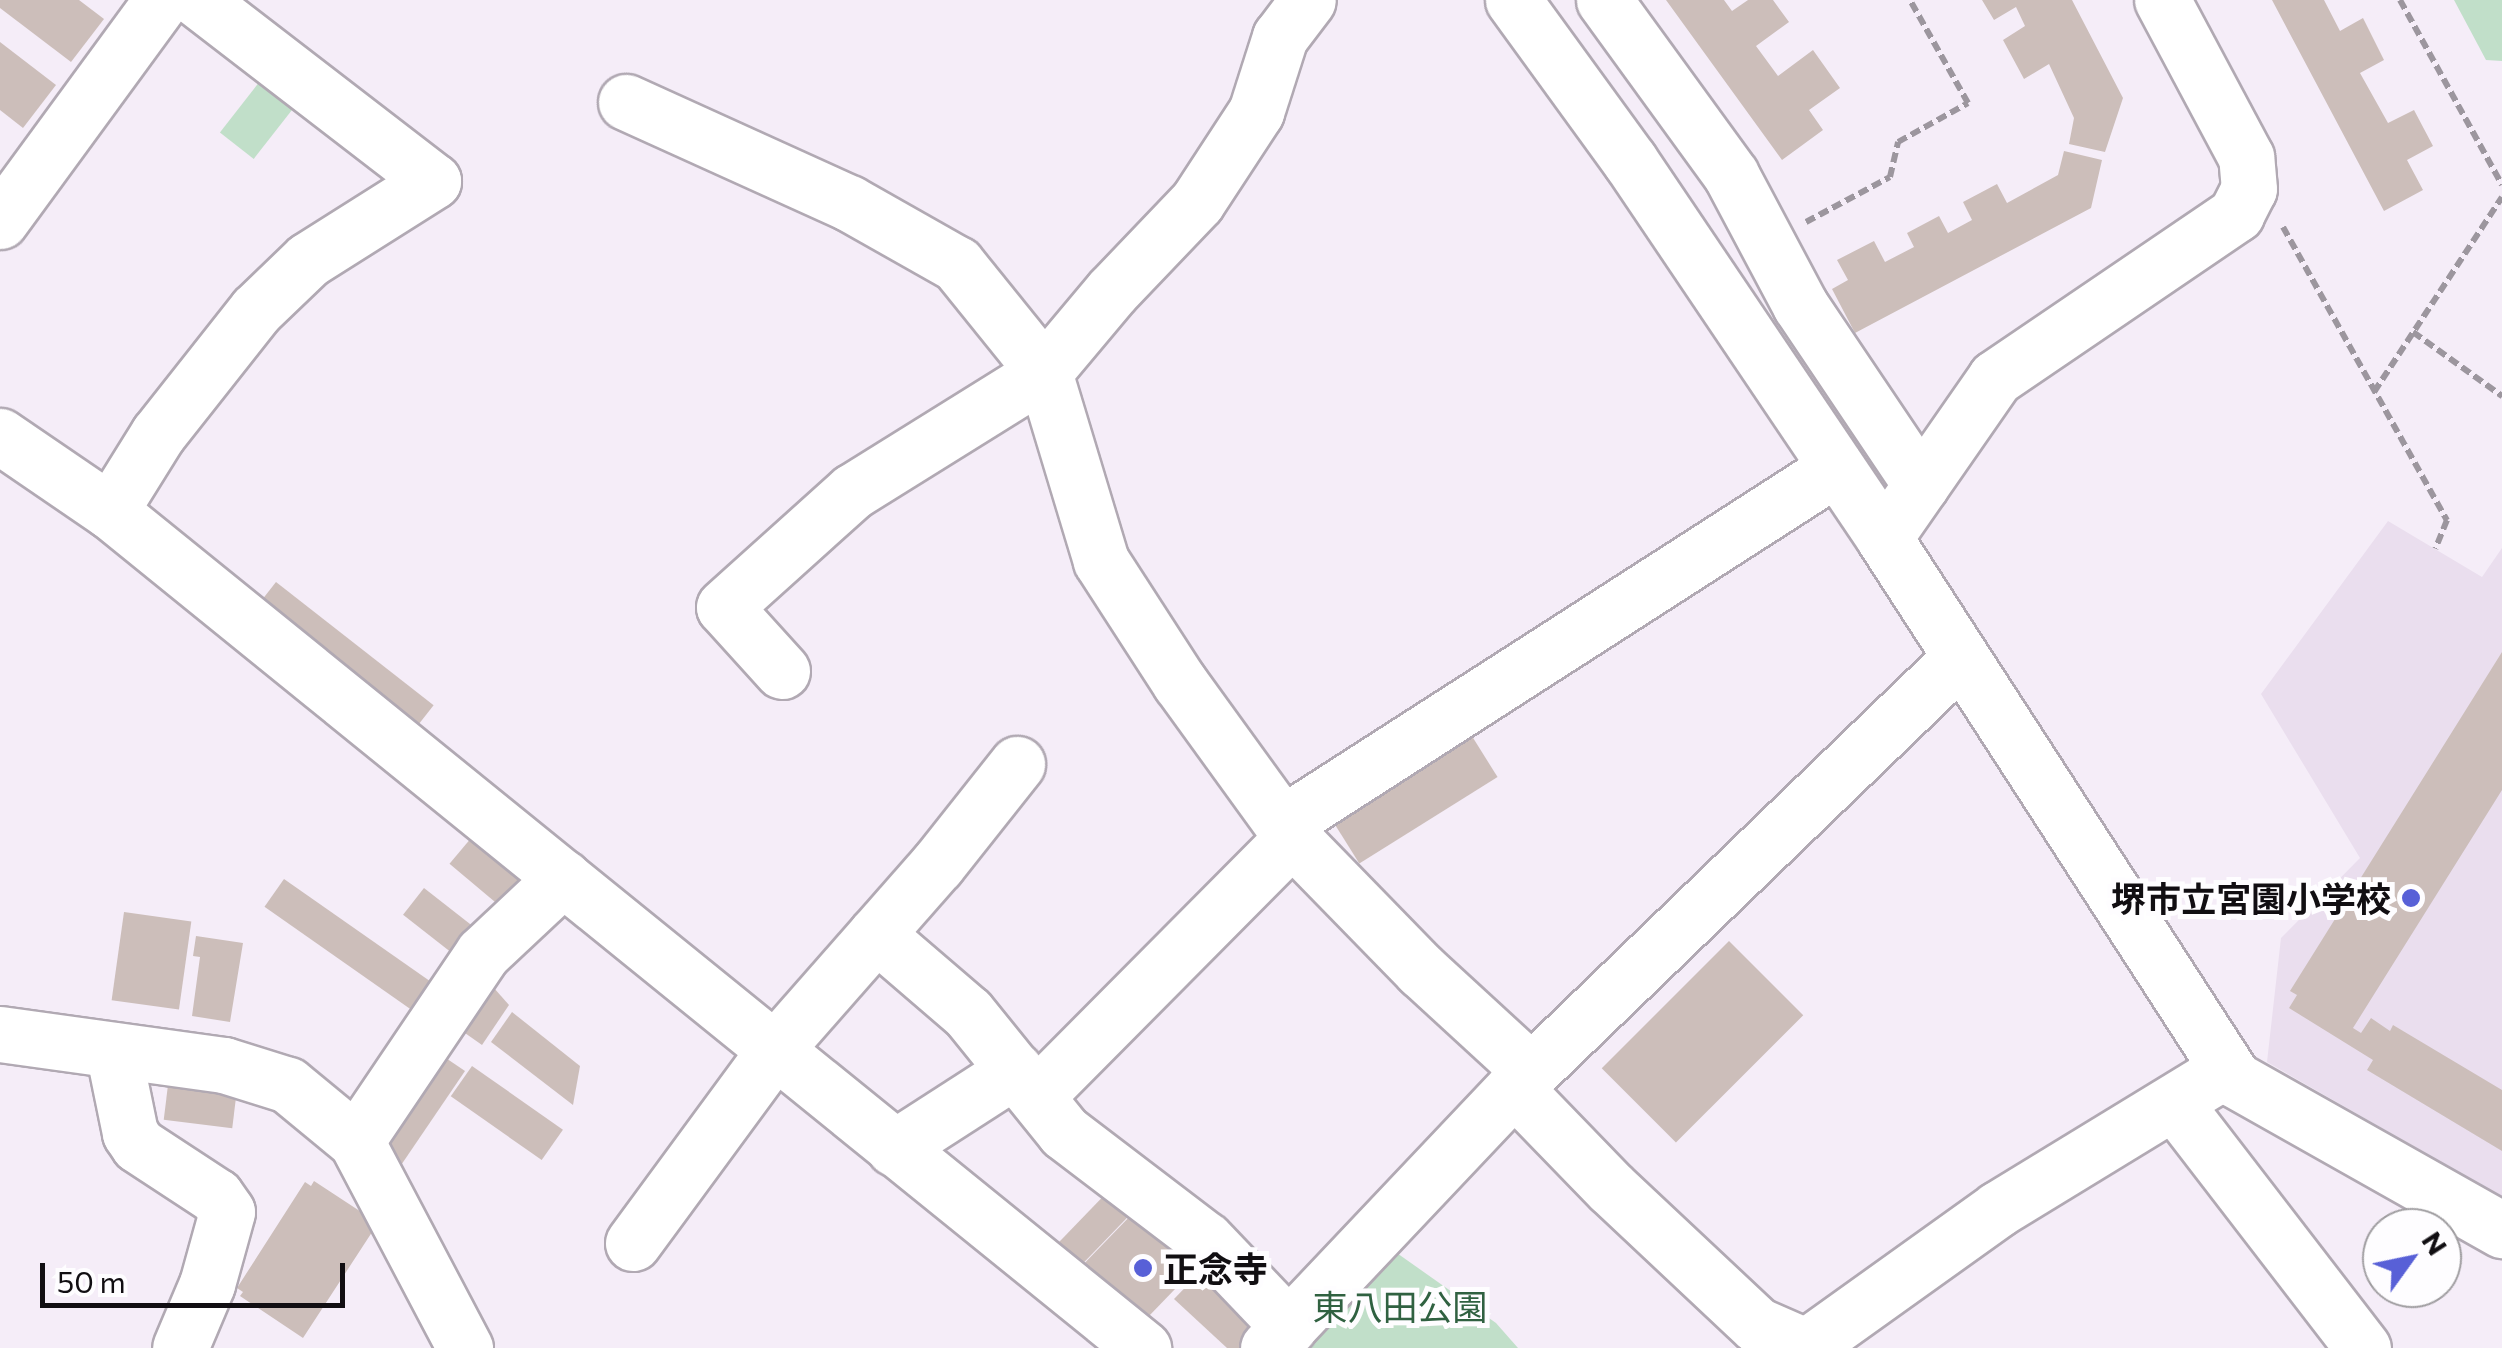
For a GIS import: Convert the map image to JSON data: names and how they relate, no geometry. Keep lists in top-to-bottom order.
{
  "parks": ["東八田公園"],
  "places": ["堺市立宮園小学校", "正念寺"],
  "scale_bar": "50 m",
  "north": "top right"
}
